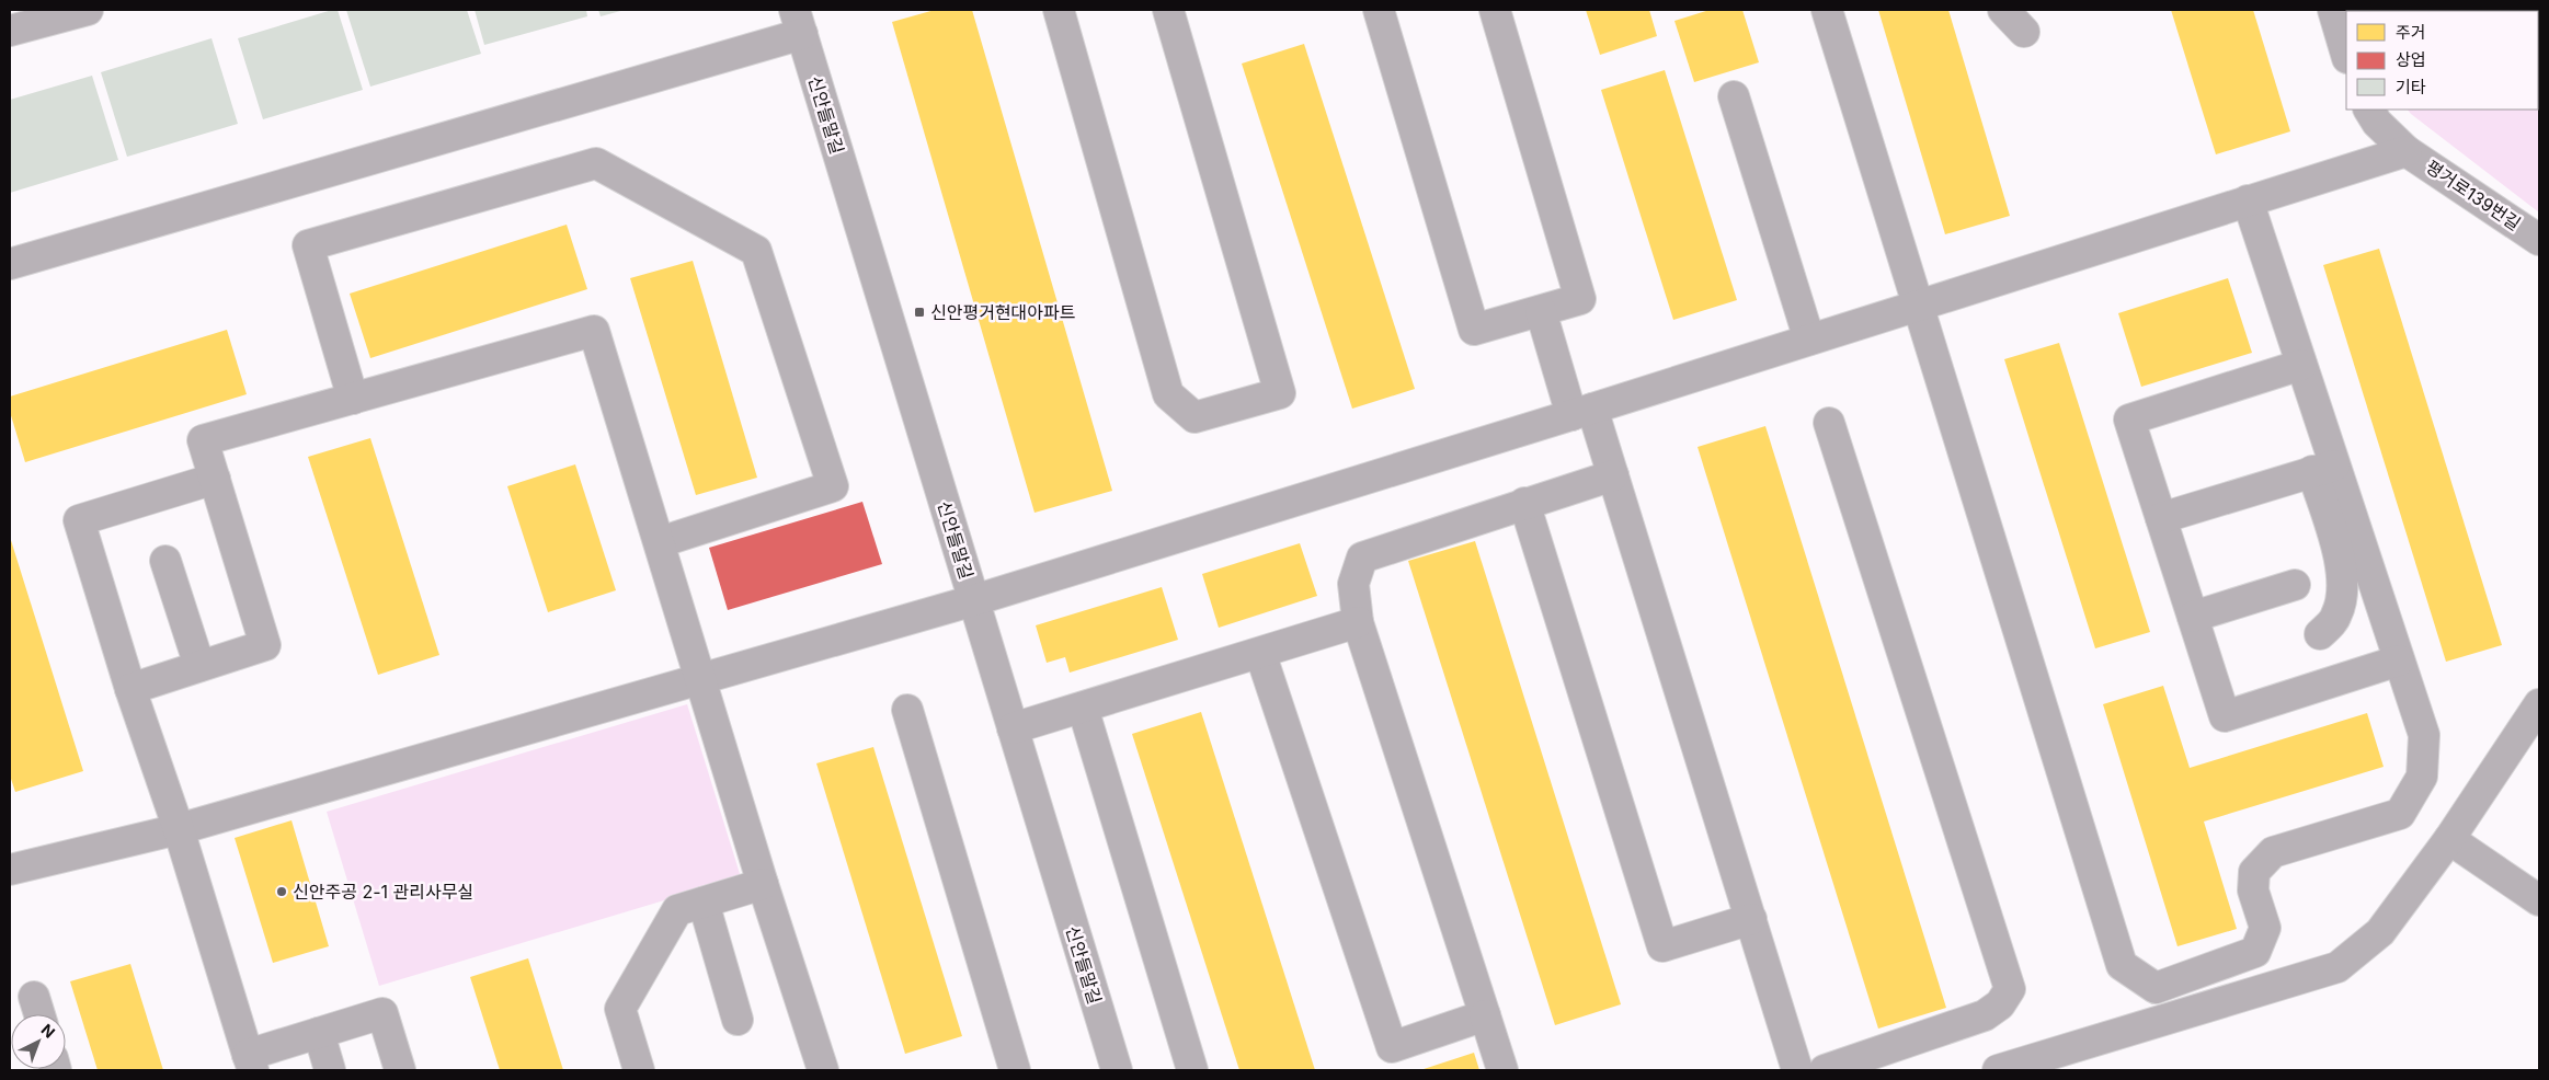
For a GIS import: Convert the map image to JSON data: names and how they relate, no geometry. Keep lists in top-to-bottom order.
{
  "streets": {
    "street": ["신안들말길", "평거로139번길"]
  },
  "places": {
    "transit": ["신안평거현대아파트"],
    "other": ["신안주공 2-1 관리사무실"]
  },
  "legend": ["주거", "상업", "기타"],
  "north": "top right"
}
